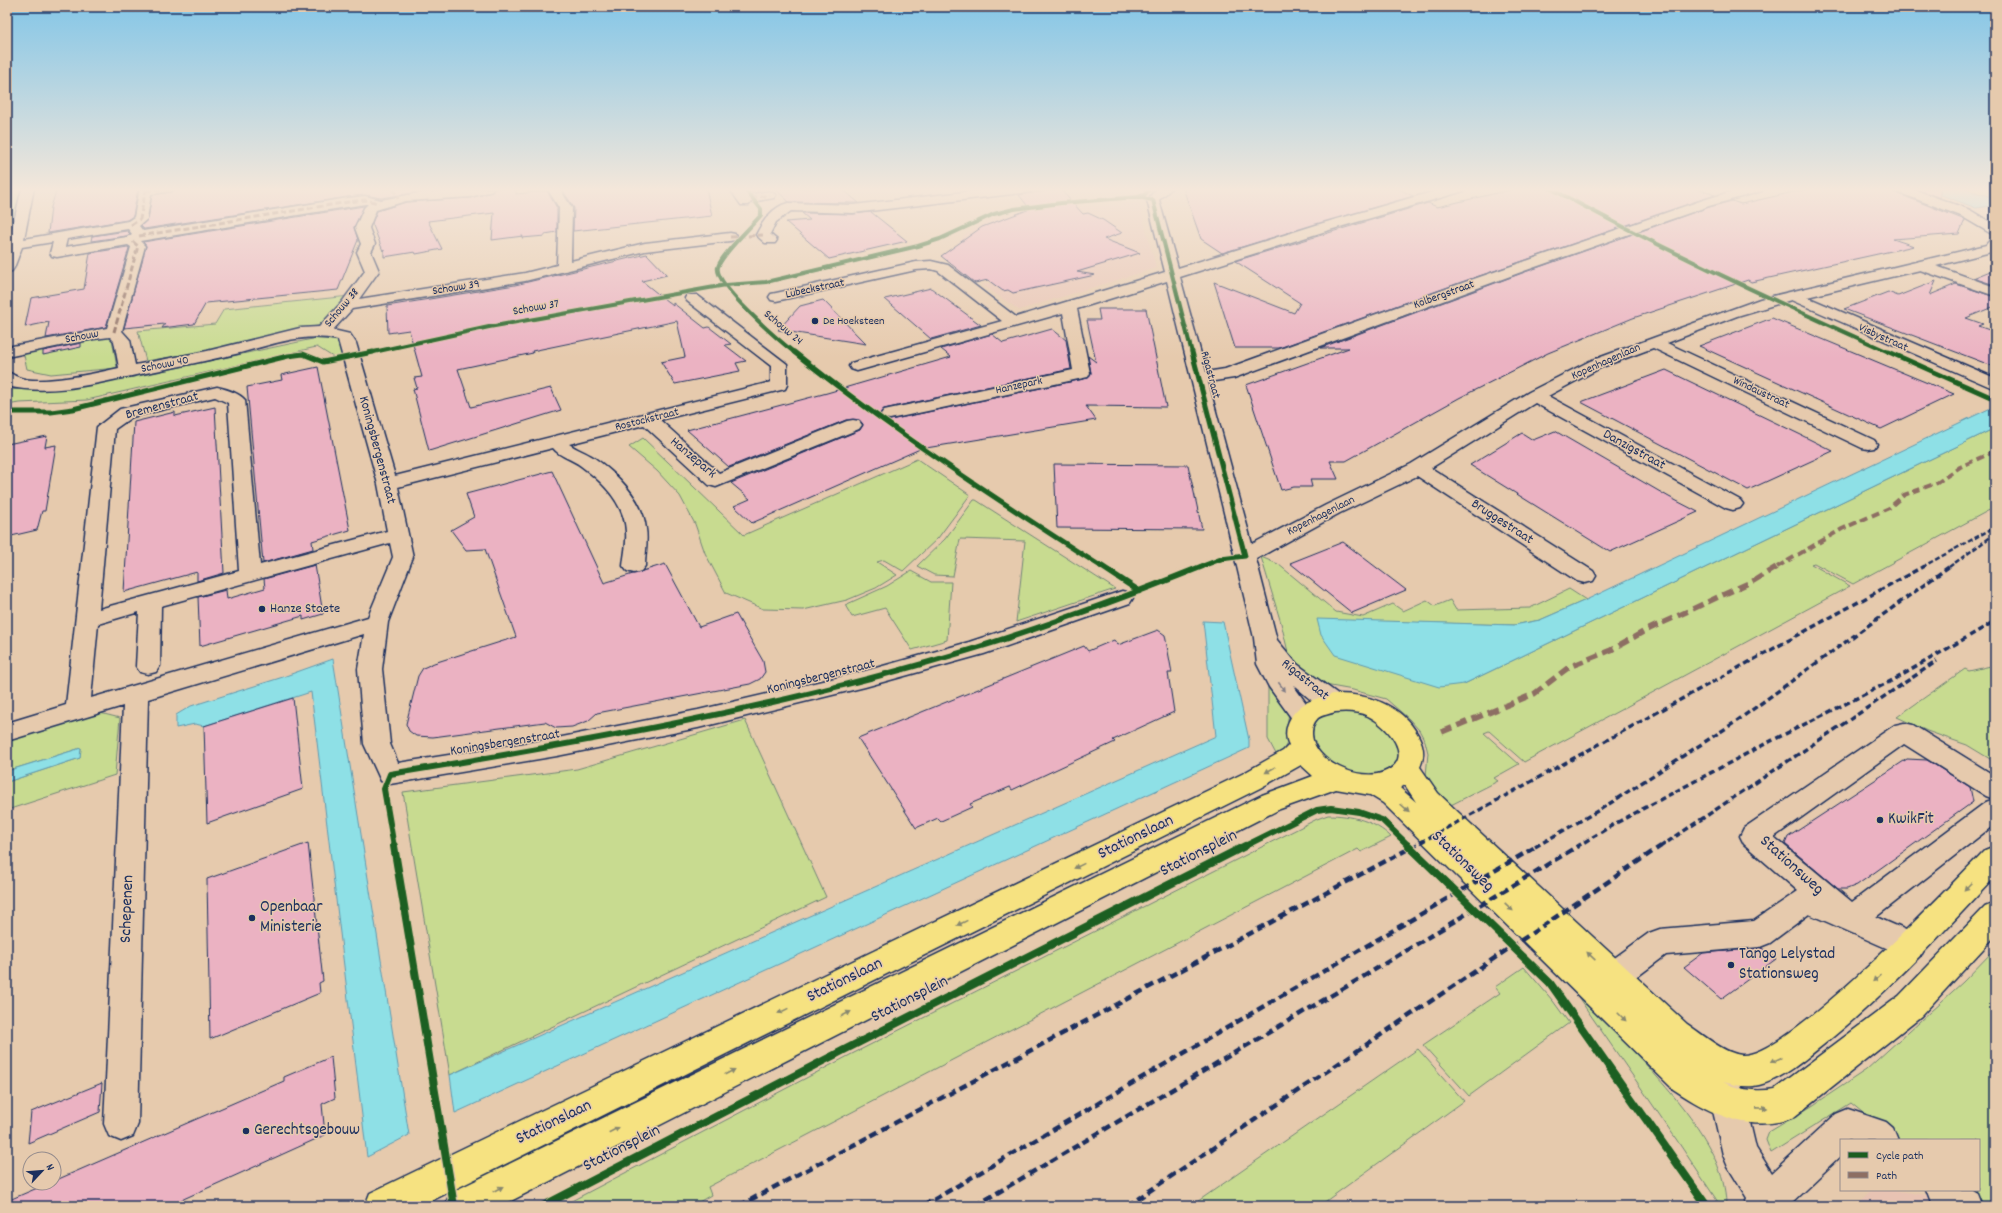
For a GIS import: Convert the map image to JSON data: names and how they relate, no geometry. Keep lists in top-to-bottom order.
{
  "streets": {
    "main road": ["Stationslaan", "Stationsweg"],
    "street": [
      "Schouw 39",
      "Lübeckstraat",
      "Kolbergstraat",
      "Schouw 38",
      "Schouw",
      "Visbystraat",
      "Kopenhagenlaan",
      "Schouw 40",
      "Rigastraat",
      "Hanzepark",
      "Windaustraat",
      "Bremenstraat",
      "Rostockstraat",
      "Koningsbergenstraat",
      "Danzigstraat",
      "Bruggestraat",
      "Schepenen"
    ],
    "cycle path": ["Schouw 37", "Schouw 24", "Stationsplein"]
  },
  "crossings": [
    ["Schouw 39", "Schouw 38"],
    ["Kolbergstraat", "Rigastraat"],
    ["Schouw 38", "Schouw 40"],
    ["Schouw 38", "Koningsbergenstraat"],
    ["Schouw", "Schouw 40"],
    ["Visbystraat", "Kopenhagenlaan"],
    ["Kopenhagenlaan", "Rigastraat"],
    ["Kopenhagenlaan", "Windaustraat"],
    ["Kopenhagenlaan", "Danzigstraat"],
    ["Kopenhagenlaan", "Bruggestraat"],
    ["Schouw 40", "Koningsbergenstraat"],
    ["Rigastraat", "Stationslaan"],
    ["Rigastraat", "Stationsweg"],
    ["Hanzepark", "Rostockstraat"],
    ["Rostockstraat", "Koningsbergenstraat"],
    ["Stationslaan", "Stationsweg"]
  ],
  "places": [
    "De Hoeksteen",
    "Hanze Staete",
    "KwikFit",
    "Openbaar Ministerie",
    "Tango Lelystad Stationsweg",
    "Gerechtsgebouw"
  ],
  "legend": ["Cycle path", "Path"],
  "north": "top right"
}
